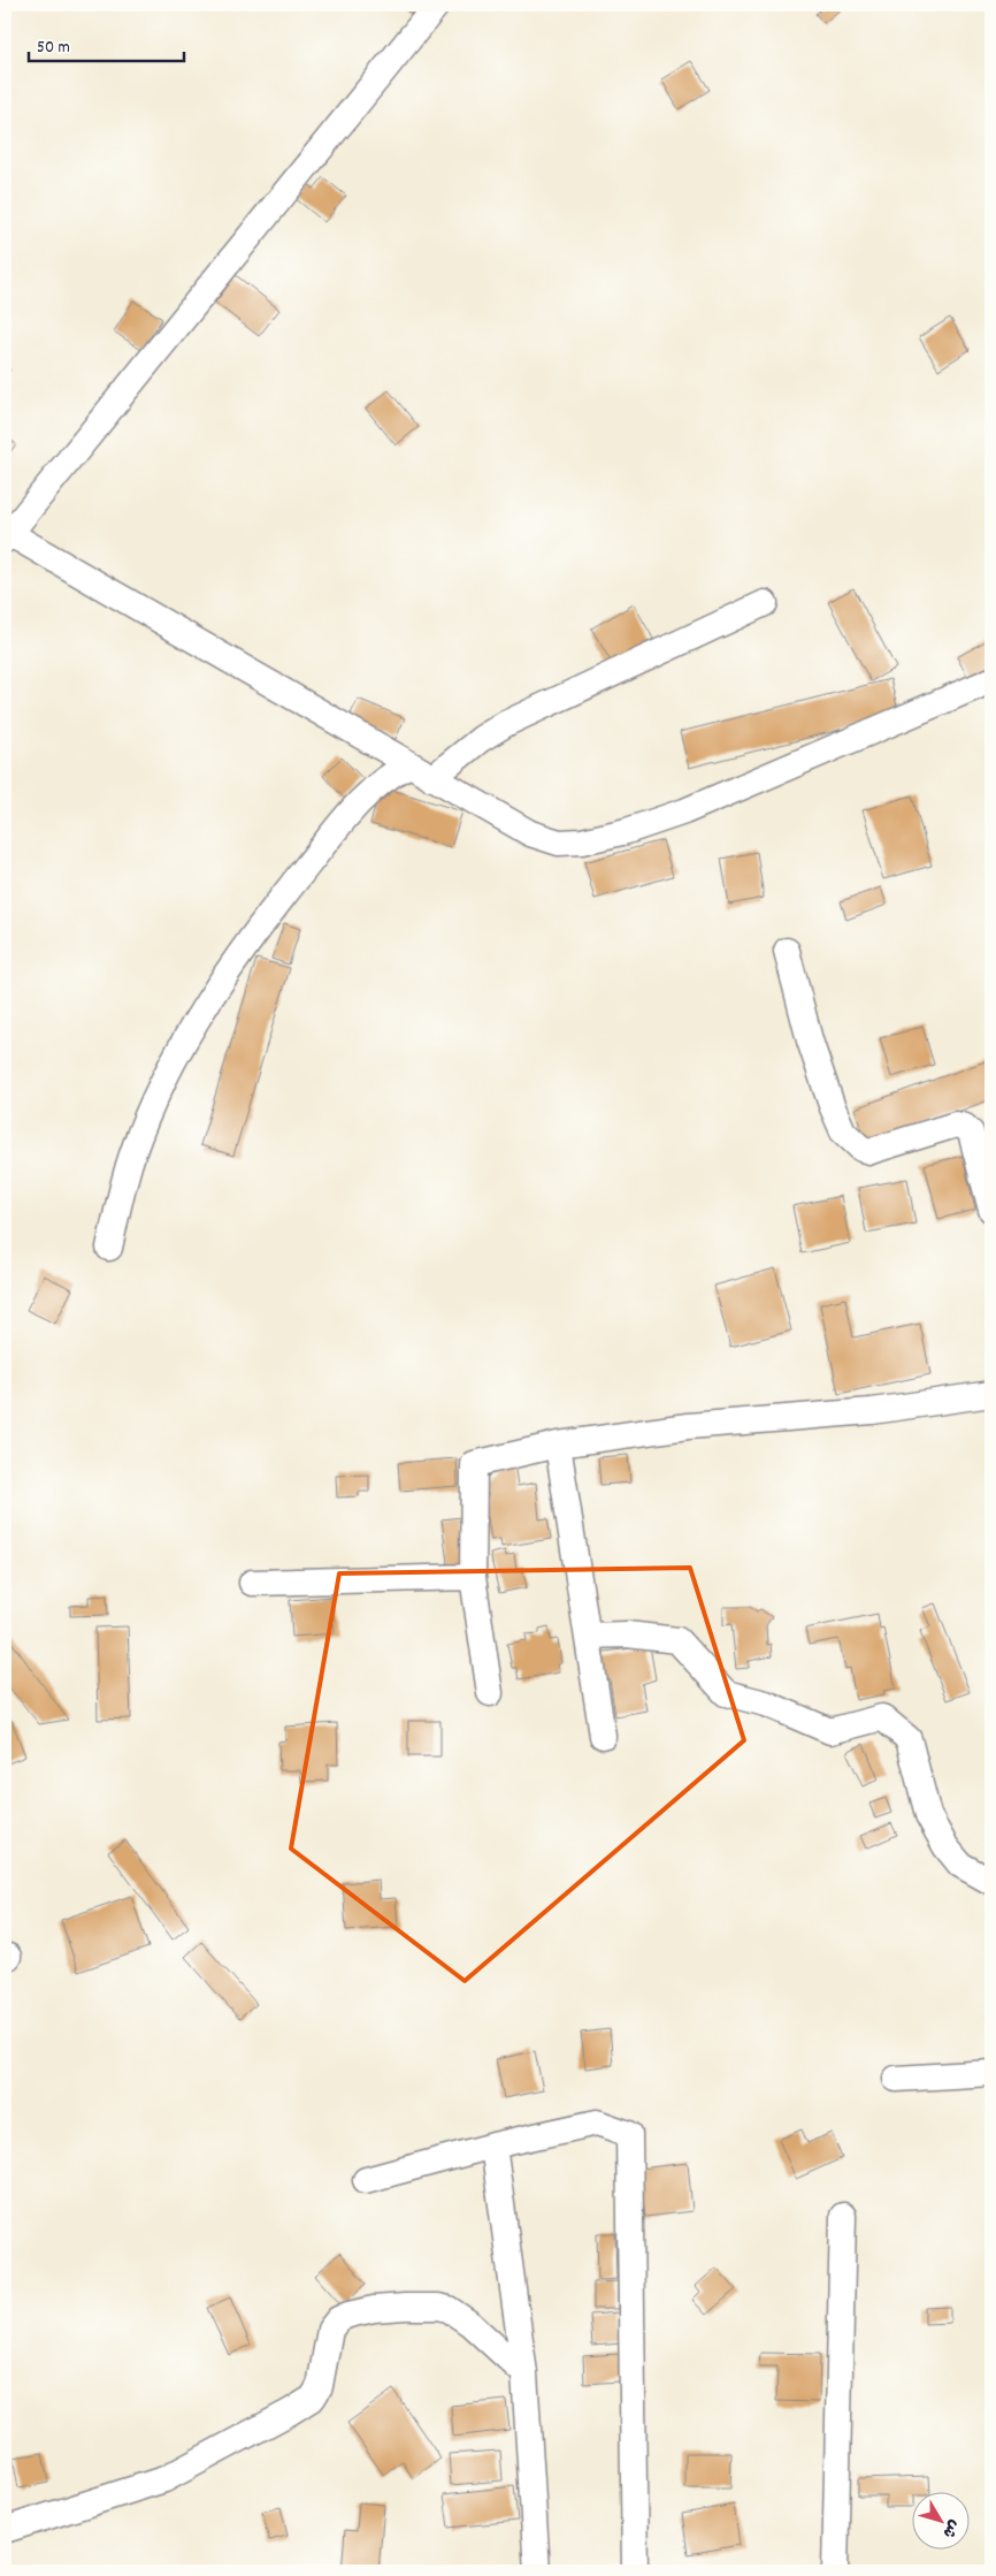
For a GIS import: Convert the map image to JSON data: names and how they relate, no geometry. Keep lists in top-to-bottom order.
{
  "scale_bar": "50 m",
  "north": "bottom right"
}
